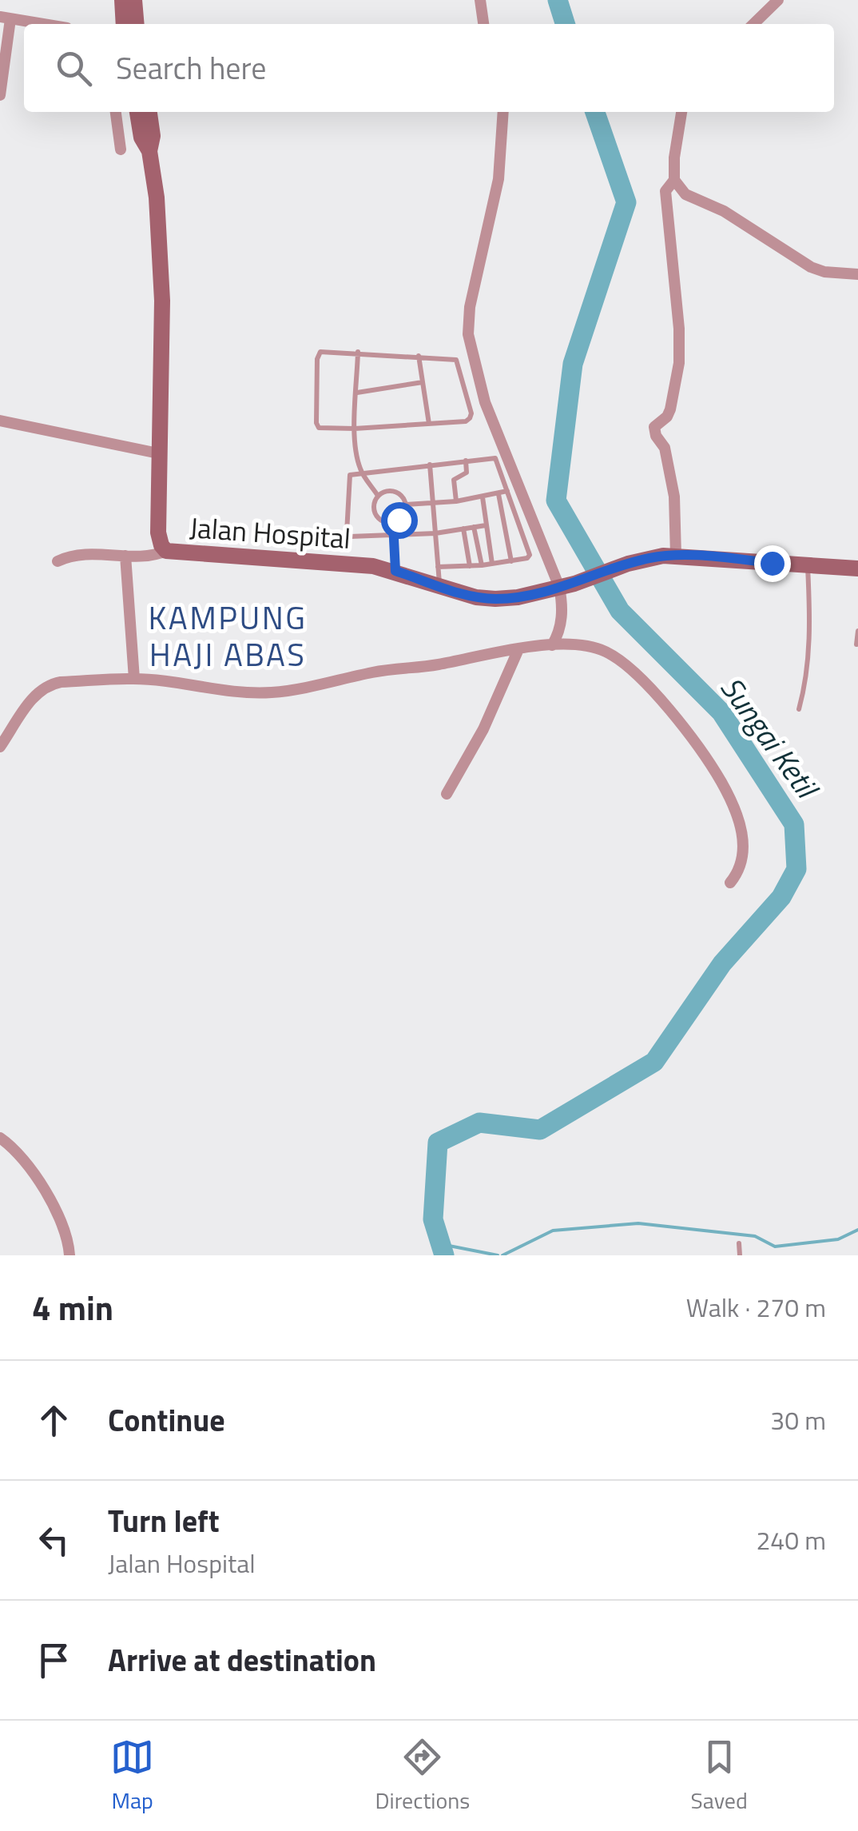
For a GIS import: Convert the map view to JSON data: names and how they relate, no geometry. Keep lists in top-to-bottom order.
{
  "streets": {
    "main road": ["Jalan Hospital"]
  },
  "districts": ["KAMPUNG HAJI ABAS"],
  "water": ["Sungai Ketil"],
  "page": {
    "search": "Search here",
    "heading": ["4 min", "Walk · 270 m"],
    "list": [
      ["Continue", "30 m"],
      ["Turn left", "Jalan Hospital", "240 m"],
      "Arrive at destination"
    ],
    "nav": ["Map", "Directions", "Saved"]
  }
}
